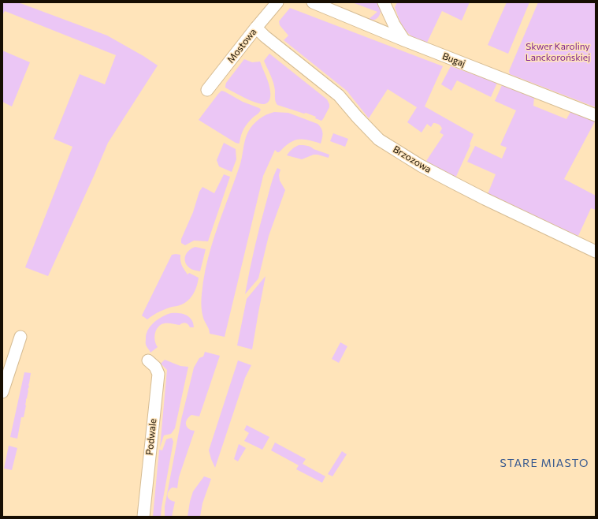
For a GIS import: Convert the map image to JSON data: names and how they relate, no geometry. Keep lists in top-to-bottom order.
{
  "streets": {
    "street": [
      "Mostowa",
      "Bugaj",
      "Brzozowa",
      "Podwale"
    ]
  },
  "crossings": [
    ["Mostowa", "Brzozowa"]
  ],
  "districts": ["STARE MIASTO"],
  "parks": ["Skwer Karoliny Lanckorońskiej"]
}
